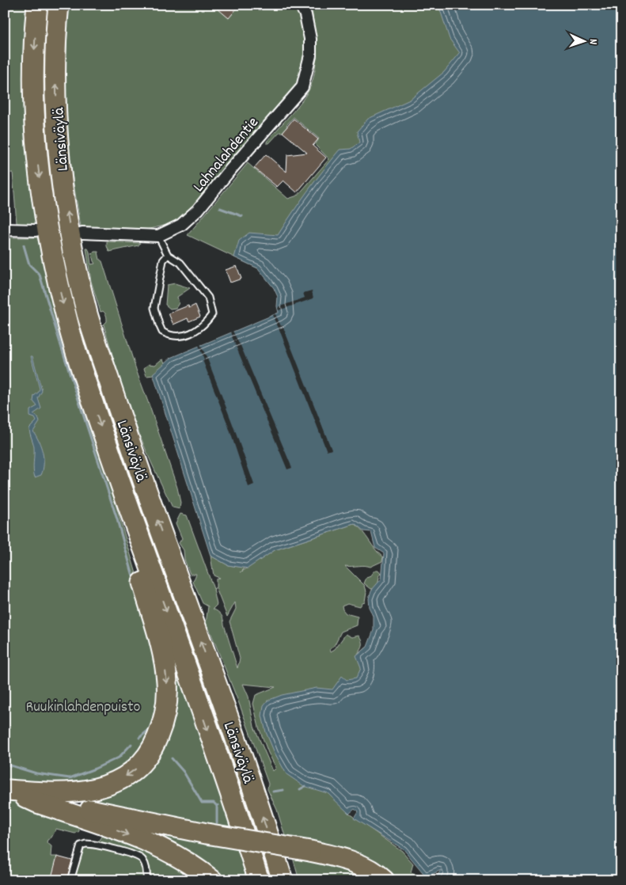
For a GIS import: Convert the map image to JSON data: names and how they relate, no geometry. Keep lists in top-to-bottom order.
{
  "streets": {
    "highway": ["Länsiväylä"],
    "street": ["Lahnalahdentie"]
  },
  "parks": ["Ruukinlahdenpuisto"],
  "north": "right"
}
